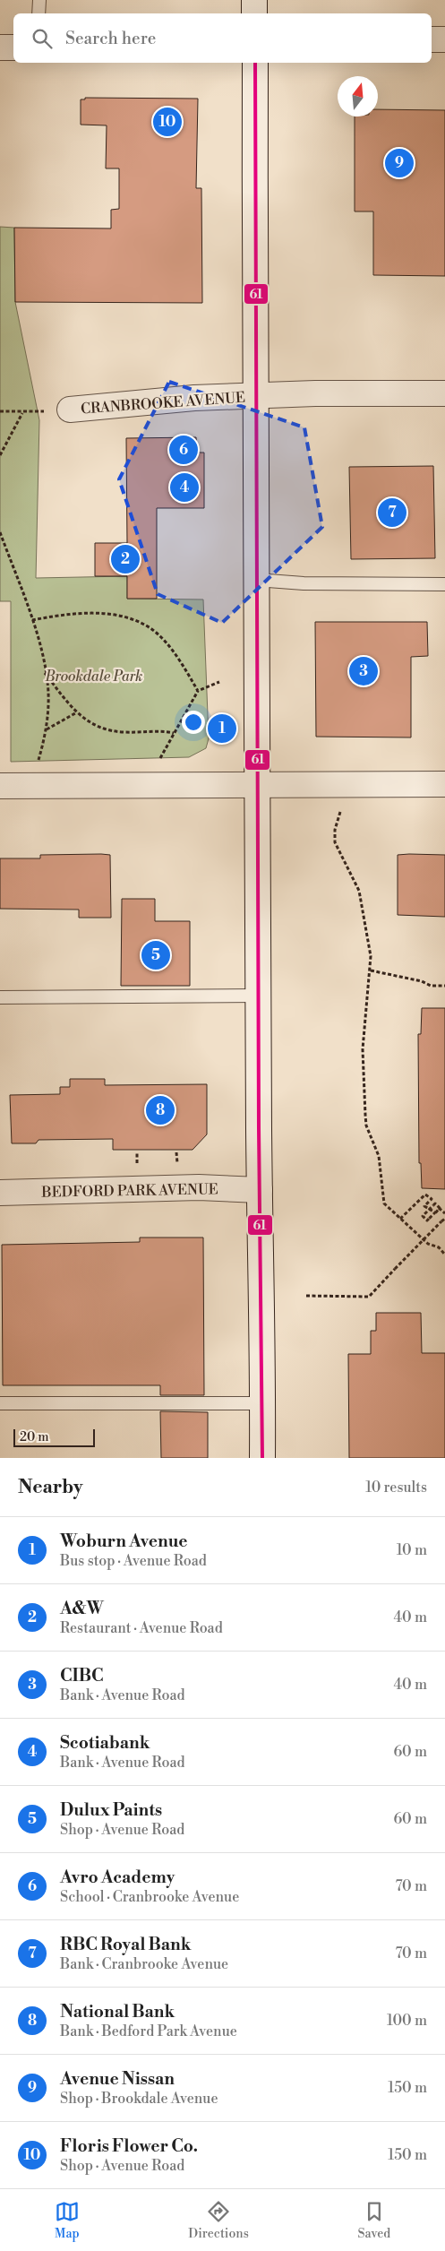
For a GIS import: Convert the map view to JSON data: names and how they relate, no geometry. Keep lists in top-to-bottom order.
{
  "streets": {
    "main road": ["CRANBROOKE AVENUE", "BEDFORD PARK AVENUE"]
  },
  "parks": ["Brookdale Park"],
  "lines": ["transit line 61"],
  "scale_bar": "20 m",
  "north": "top",
  "page": {
    "search": "Search here",
    "pins": [
      "10",
      "9",
      "6",
      "4",
      "7",
      "2",
      "3",
      "1",
      "5",
      "8"
    ],
    "scale": "20 m",
    "heading": ["Nearby", "10 results"],
    "list": [
      {
        "mark": "1",
        "name": "Woburn Avenue",
        "note": "Bus stop · Avenue Road",
        "value": "10 m"
      },
      {
        "mark": "2",
        "name": "A&W",
        "note": "Restaurant · Avenue Road",
        "value": "40 m"
      },
      {
        "mark": "3",
        "name": "CIBC",
        "note": "Bank · Avenue Road",
        "value": "40 m"
      },
      {
        "mark": "4",
        "name": "Scotiabank",
        "note": "Bank · Avenue Road",
        "value": "60 m"
      },
      {
        "mark": "5",
        "name": "Dulux Paints",
        "note": "Shop · Avenue Road",
        "value": "60 m"
      },
      {
        "mark": "6",
        "name": "Avro Academy",
        "note": "School · Cranbrooke Avenue",
        "value": "70 m"
      },
      {
        "mark": "7",
        "name": "RBC Royal Bank",
        "note": "Bank · Cranbrooke Avenue",
        "value": "70 m"
      },
      {
        "mark": "8",
        "name": "National Bank",
        "note": "Bank · Bedford Park Avenue",
        "value": "100 m"
      },
      {
        "mark": "9",
        "name": "Avenue Nissan",
        "note": "Shop · Brookdale Avenue",
        "value": "150 m"
      },
      {
        "mark": "10",
        "name": "Floris Flower Co.",
        "note": "Shop · Avenue Road",
        "value": "150 m"
      }
    ],
    "nav": ["Map", "Directions", "Saved"]
  }
}
